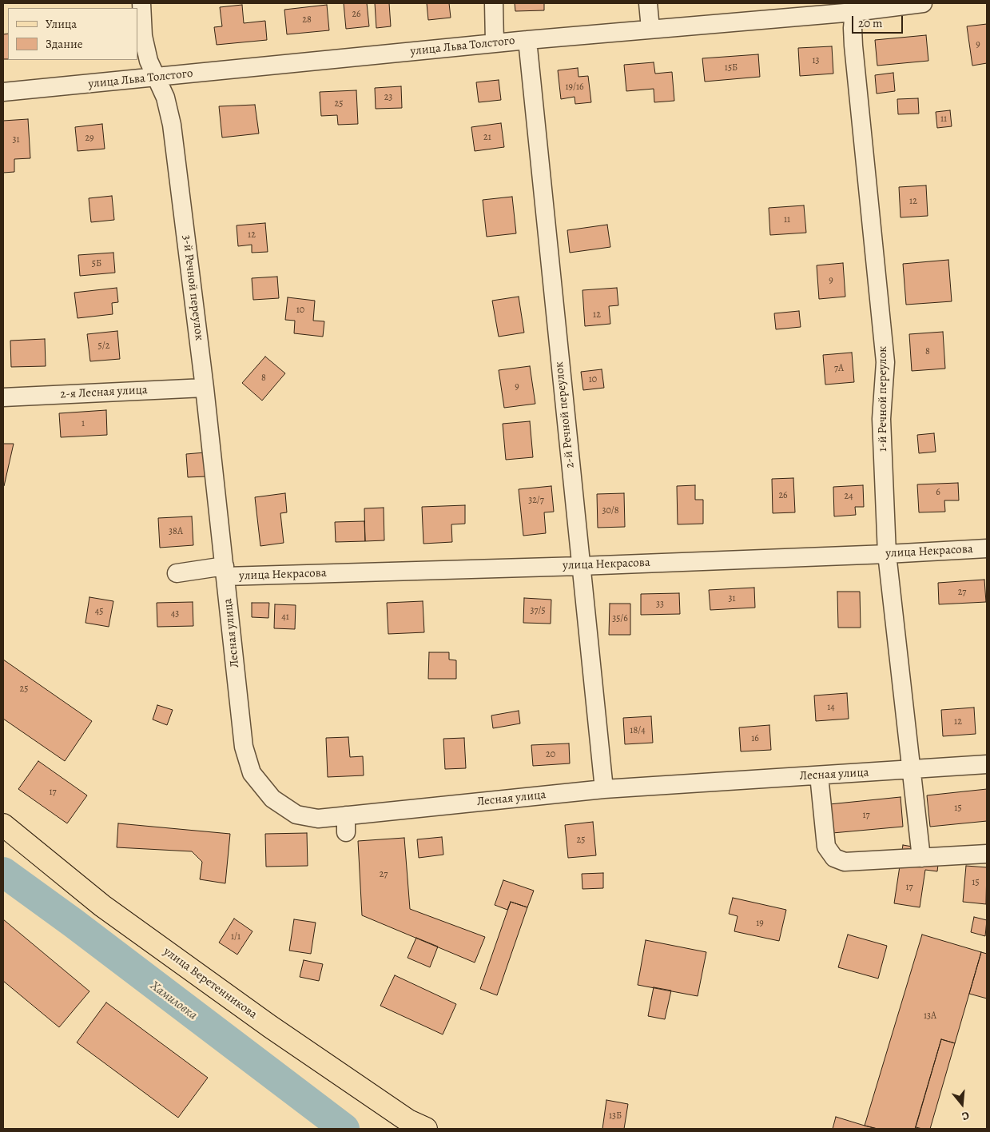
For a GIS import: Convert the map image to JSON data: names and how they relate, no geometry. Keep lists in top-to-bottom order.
{
  "streets": {
    "main road": ["улица Веретенникова"],
    "street": [
      "улица Льва Толстого",
      "3-й Речной переулок",
      "2-я Лесная улица",
      "1-й Речной переулок",
      "2-й Речной переулок",
      "улица Некрасова",
      "Лесная улица"
    ]
  },
  "crossings": [
    ["улица Льва Толстого", "3-й Речной переулок"],
    ["улица Льва Толстого", "1-й Речной переулок"],
    ["улица Льва Толстого", "2-й Речной переулок"],
    ["3-й Речной переулок", "2-я Лесная улица"],
    ["3-й Речной переулок", "улица Некрасова"],
    ["3-й Речной переулок", "Лесная улица"],
    ["1-й Речной переулок", "улица Некрасова"],
    ["1-й Речной переулок", "Лесная улица"],
    ["2-й Речной переулок", "улица Некрасова"],
    ["2-й Речной переулок", "Лесная улица"],
    ["улица Некрасова", "Лесная улица"]
  ],
  "water": ["Хамиловка"],
  "house_numbers": [
    "26",
    "28",
    "9",
    "13",
    "15Б",
    "19/16",
    "23",
    "25",
    "11",
    "21",
    "29",
    "31",
    "12",
    "11",
    "12",
    "5Б",
    "9",
    "10",
    "12",
    "5/2",
    "8",
    "7А",
    "8",
    "10",
    "9",
    "1",
    "6",
    "26",
    "24",
    "32/7",
    "30/8",
    "38А",
    "27",
    "31",
    "33",
    "37/5",
    "45",
    "43",
    "41",
    "35/6",
    "25",
    "14",
    "12",
    "18/4",
    "16",
    "20",
    "17",
    "15",
    "17",
    "25",
    "27",
    "15",
    "17",
    "19",
    "1/1",
    "13А",
    "13Б"
  ],
  "legend": ["Улица", "Здание"],
  "scale_bar": "20 m",
  "north": "bottom"
}
